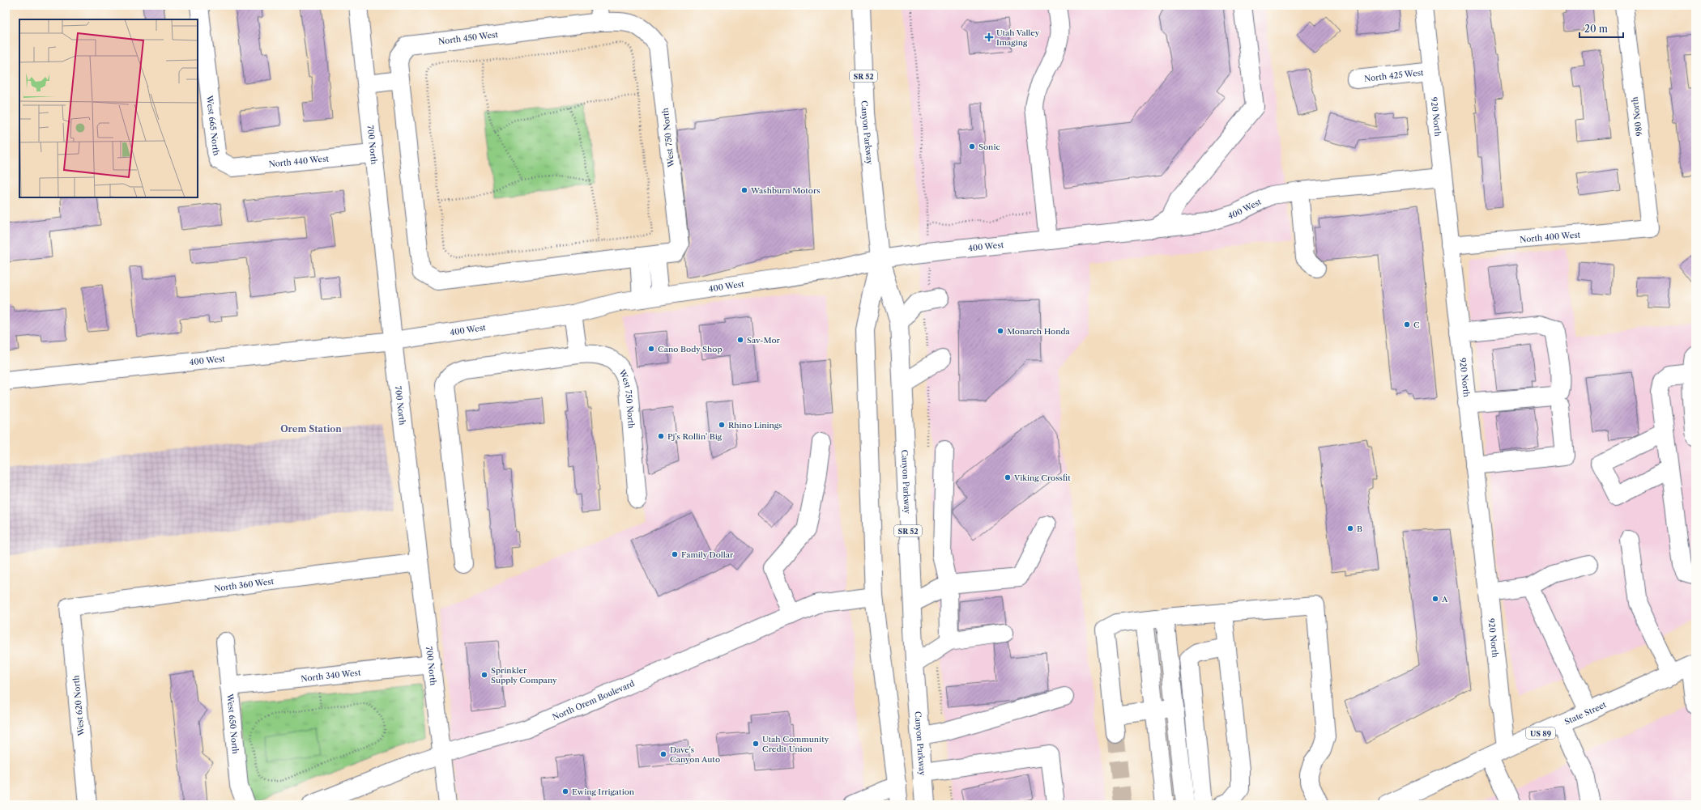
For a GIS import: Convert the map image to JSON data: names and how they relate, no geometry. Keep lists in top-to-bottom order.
{
  "streets": {
    "main road": [
      "North 450 West",
      "North 425 West",
      "SR 52",
      "920 North",
      "980 North",
      "West 665 North",
      "Canyon Parkway",
      "West 750 North",
      "700 North",
      "North 440 West",
      "400 West",
      "North 400 West",
      "North 360 West",
      "North 340 West",
      "North Orem Boulevard",
      "West 620 North",
      "State Street",
      "West 650 North",
      "US 89"
    ]
  },
  "crossings": [
    ["North 450 West", "West 750 North"],
    ["North 425 West", "920 North"],
    ["920 North", "400 West"],
    ["920 North", "North 400 West"],
    ["920 North", "State Street"],
    ["980 North", "North 400 West"],
    ["West 665 North", "North 440 West"],
    ["Canyon Parkway", "400 West"],
    ["Canyon Parkway", "North Orem Boulevard"],
    ["700 North", "North 440 West"],
    ["700 North", "400 West"],
    ["700 North", "North 360 West"],
    ["700 North", "North 340 West"],
    ["700 North", "North Orem Boulevard"],
    ["North 360 West", "West 620 North"],
    ["North 340 West", "West 650 North"]
  ],
  "districts": ["Orem Station"],
  "places": {
    "health": ["Utah Valley Imaging"],
    "other": [
      "Sonic",
      "Washburn Motors",
      "C",
      "Monarch Honda",
      "Sav-Mor",
      "Cano Body Shop",
      "Rhino Linings",
      "Pj's Rollin' Big",
      "Viking Crossfit",
      "B",
      "Family Dollar",
      "A",
      "Sprinkler Supply Company",
      "Utah Community Credit Union",
      "Dave's Canyon Auto",
      "Ewing Irrigation"
    ]
  },
  "scale_bar": "20 m"
}
